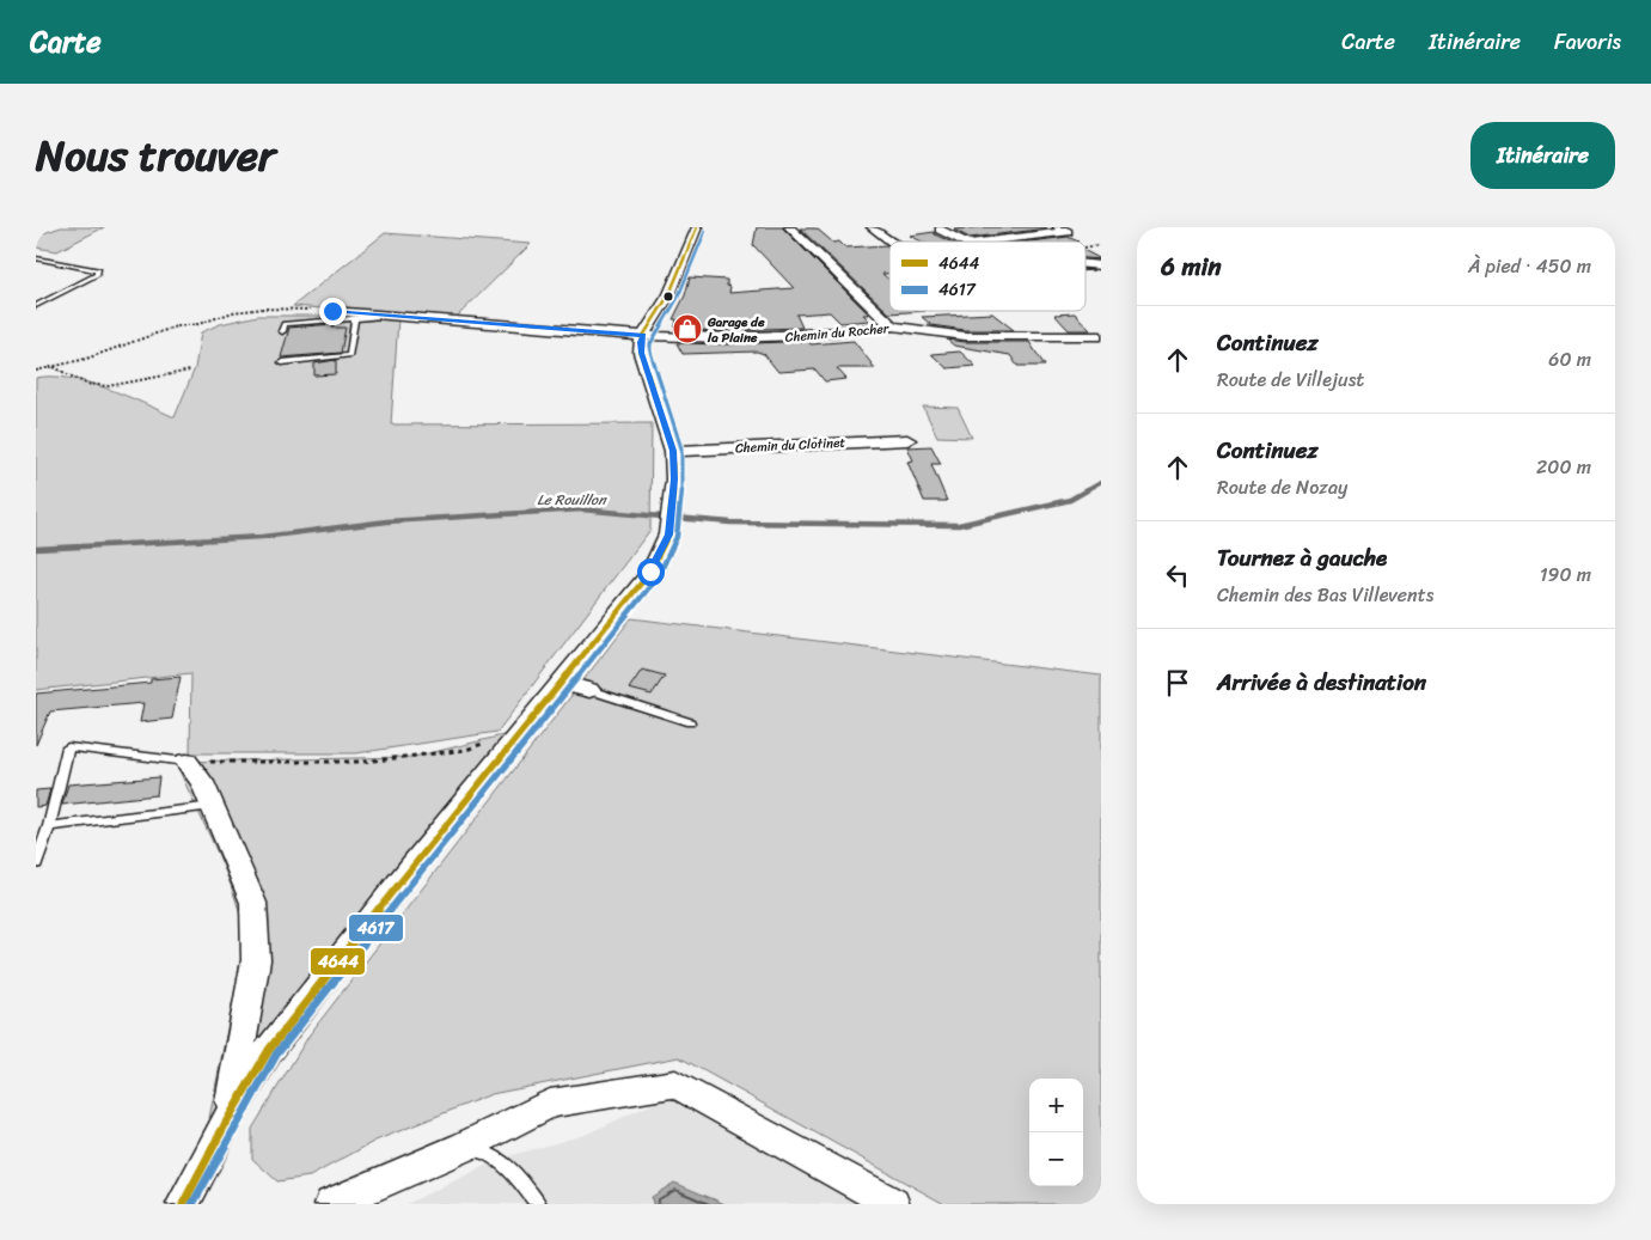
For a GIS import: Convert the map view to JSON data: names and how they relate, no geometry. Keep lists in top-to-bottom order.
{
  "streets": {
    "street": ["Chemin du Rocher", "Chemin du Clotinet"]
  },
  "water": ["Le Rouillon"],
  "places": {
    "shop": ["Garage de la Plaine"]
  },
  "lines": ["transit line 4644", "transit line 4617"],
  "legend": ["4644", "4617"],
  "page": {
    "header": "Carte",
    "nav": ["Carte", "Itinéraire", "Favoris"],
    "title": "Nous trouver",
    "buttons": "Itinéraire",
    "heading": ["6 min", "À pied · 450 m"],
    "list": [
      ["Continuez", "Route de Villejust", "60 m"],
      ["Continuez", "Route de Nozay", "200 m"],
      ["Tournez à gauche", "Chemin des Bas Villevents", "190 m"],
      "Arrivée à destination"
    ],
    "map_buttons": ["+", "−"]
  }
}
